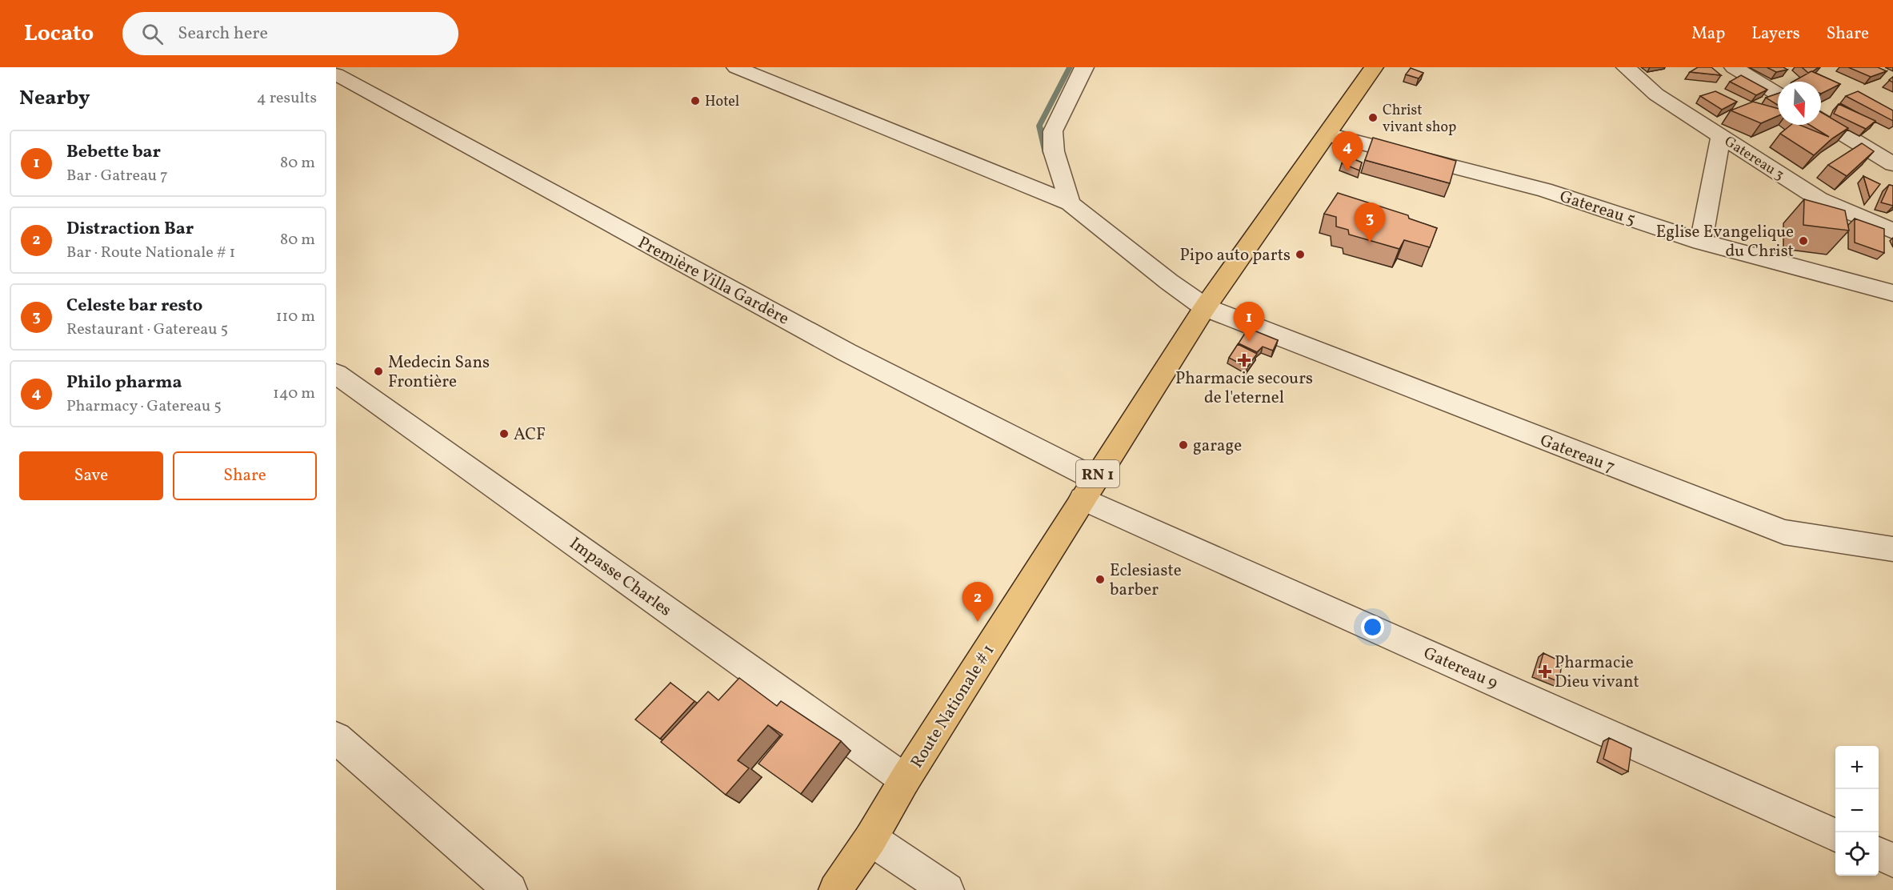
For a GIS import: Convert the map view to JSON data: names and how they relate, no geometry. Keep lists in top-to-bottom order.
{
  "streets": {
    "main road": ["RN 1", "Route Nationale # 1"],
    "street": [
      "Gatereau 3",
      "Gatereau 5",
      "Première Villa Gardère",
      "Gatereau 7",
      "Impasse Charles",
      "Gatereau 9"
    ]
  },
  "crossings": [
    ["Gatereau 5", "Route Nationale # 1"],
    ["Première Villa Gardère", "Gatereau 9"],
    ["Première Villa Gardère", "Route Nationale # 1"],
    ["Gatereau 7", "Route Nationale # 1"],
    ["Impasse Charles", "Route Nationale # 1"],
    ["Gatereau 9", "Route Nationale # 1"]
  ],
  "places": {
    "other": [
      "Hotel",
      "Christ vivant shop",
      "Eglise Evangelique du Christ",
      "Pipo auto parts",
      "Medecin Sans Frontière",
      "ACF",
      "garage",
      "Eclesiaste barber"
    ],
    "health": ["Pharmacie secours de l'eternel", "Pharmacie Dieu vivant"]
  },
  "north": "bottom",
  "page": {
    "header": "Locato",
    "search": "Search here",
    "nav": ["Map", "Layers", "Share"],
    "heading": ["Nearby", "4 results"],
    "list": [
      {
        "mark": "1",
        "name": "Bebette bar",
        "note": "Bar · Gatreau 7",
        "value": "80 m"
      },
      {
        "mark": "2",
        "name": "Distraction Bar",
        "note": "Bar · Route Nationale # 1",
        "value": "80 m"
      },
      {
        "mark": "3",
        "name": "Celeste bar resto",
        "note": "Restaurant · Gatereau 5",
        "value": "110 m"
      },
      {
        "mark": "4",
        "name": "Philo pharma",
        "note": "Pharmacy · Gatereau 5",
        "value": "140 m"
      }
    ],
    "pins": [
      "4",
      "3",
      "1",
      "2"
    ],
    "buttons": ["Save", "Share"],
    "map_buttons": ["+", "−"]
  }
}
